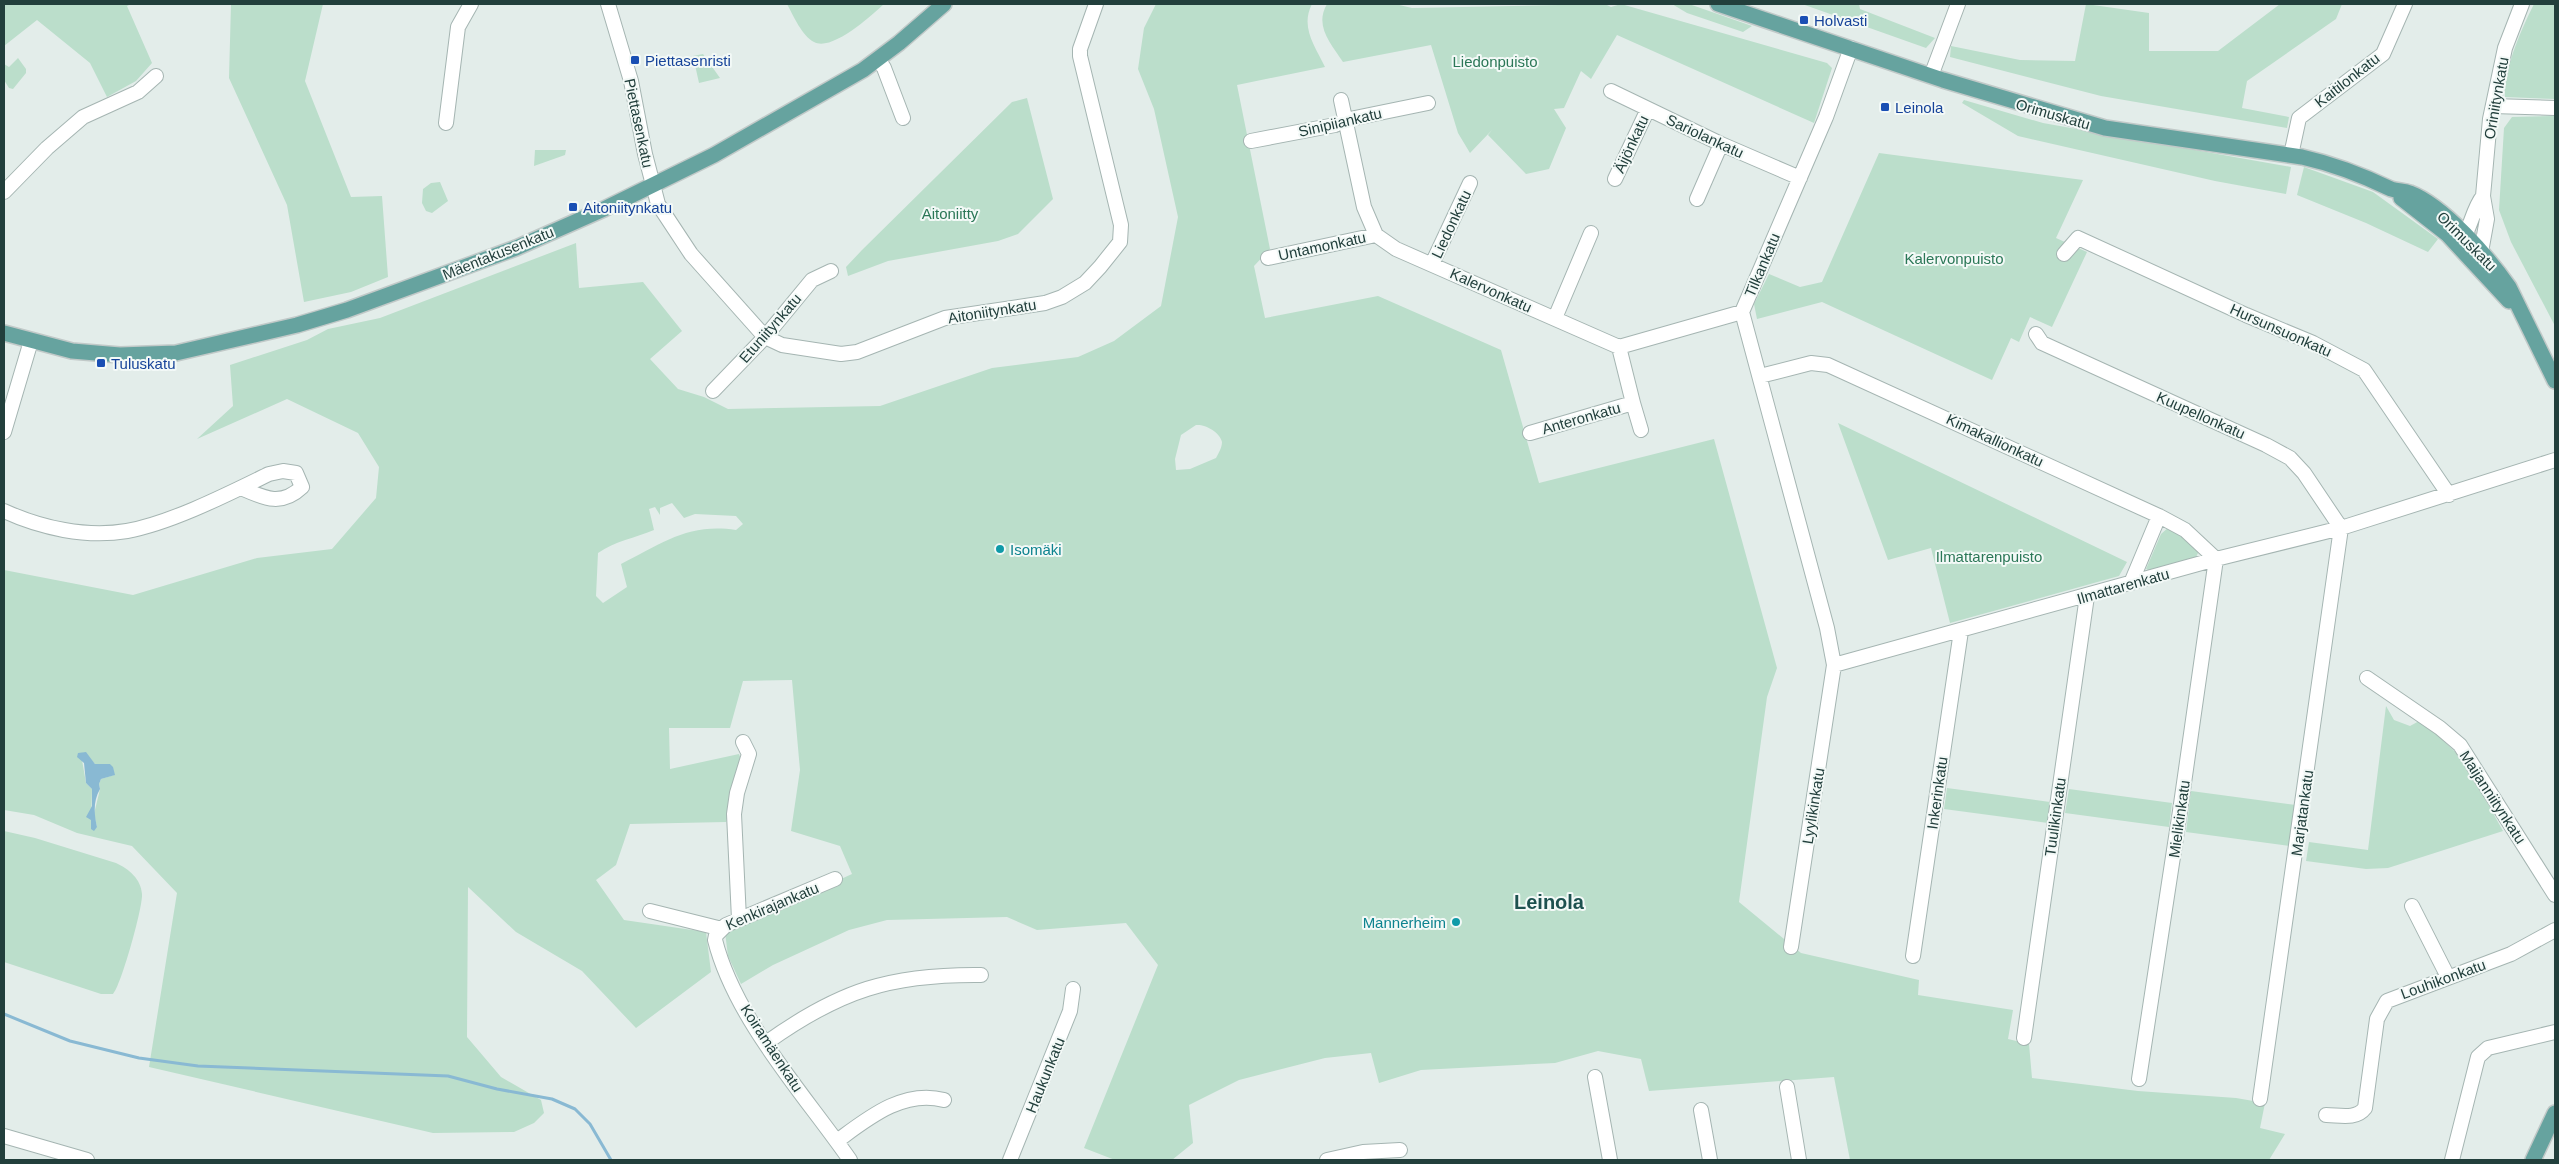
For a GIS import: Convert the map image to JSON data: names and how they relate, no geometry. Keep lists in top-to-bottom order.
{
  "streets": {
    "main road": ["Orimuskatu", "Mäentakusenkatu"],
    "street": [
      "Kaitilonkatu",
      "Oriniitynkatu",
      "Sinipiiankatu",
      "Piettasenkatu",
      "Sariolankatu",
      "Äijönkatu",
      "Liedonkatu",
      "Untamonkatu",
      "Tilkankatu",
      "Kalervonkatu",
      "Aitoniitynkatu",
      "Etuniitynkatu",
      "Hursunsuonkatu",
      "Kuupellonkatu",
      "Anteronkatu",
      "Kimakallionkatu",
      "Ilmattarenkatu",
      "Inkerinkatu",
      "Maijanniitynkatu",
      "Lyylikinkatu",
      "Marjatankatu",
      "Tuulikinkatu",
      "Mielikinkatu",
      "Kenkirajankatu",
      "Louhikonkatu",
      "Koiramäenkatu",
      "Haukunkatu"
    ]
  },
  "crossings": [
    ["Kaitilonkatu", "Orimuskatu"],
    ["Oriniitynkatu", "Orimuskatu"],
    ["Orimuskatu", "Tilkankatu"],
    ["Piettasenkatu", "Mäentakusenkatu"],
    ["Piettasenkatu", "Aitoniitynkatu"],
    ["Sariolankatu", "Äijönkatu"],
    ["Sariolankatu", "Tilkankatu"],
    ["Liedonkatu", "Kalervonkatu"],
    ["Untamonkatu", "Kalervonkatu"],
    ["Mäentakusenkatu", "Aitoniitynkatu"],
    ["Tilkankatu", "Kimakallionkatu"],
    ["Tilkankatu", "Ilmattarenkatu"],
    ["Tilkankatu", "Lyylikinkatu"],
    ["Kalervonkatu", "Anteronkatu"],
    ["Aitoniitynkatu", "Etuniitynkatu"],
    ["Hursunsuonkatu", "Ilmattarenkatu"],
    ["Kuupellonkatu", "Ilmattarenkatu"],
    ["Kuupellonkatu", "Marjatankatu"],
    ["Kimakallionkatu", "Ilmattarenkatu"],
    ["Kimakallionkatu", "Mielikinkatu"],
    ["Ilmattarenkatu", "Inkerinkatu"],
    ["Ilmattarenkatu", "Lyylikinkatu"],
    ["Ilmattarenkatu", "Marjatankatu"],
    ["Ilmattarenkatu", "Tuulikinkatu"],
    ["Ilmattarenkatu", "Mielikinkatu"],
    ["Kenkirajankatu", "Koiramäenkatu"]
  ],
  "districts": ["Leinola"],
  "parks": [
    "Liedonpuisto",
    "Aitoniitty",
    "Kalervonpuisto",
    "Ilmattarenpuisto"
  ],
  "places": {
    "transit": [
      "Holvasti",
      "Piettasenristi",
      "Leinola",
      "Aitoniitynkatu",
      "Tuluskatu"
    ],
    "other": ["Isomäki", "Mannerheim"]
  }
}
